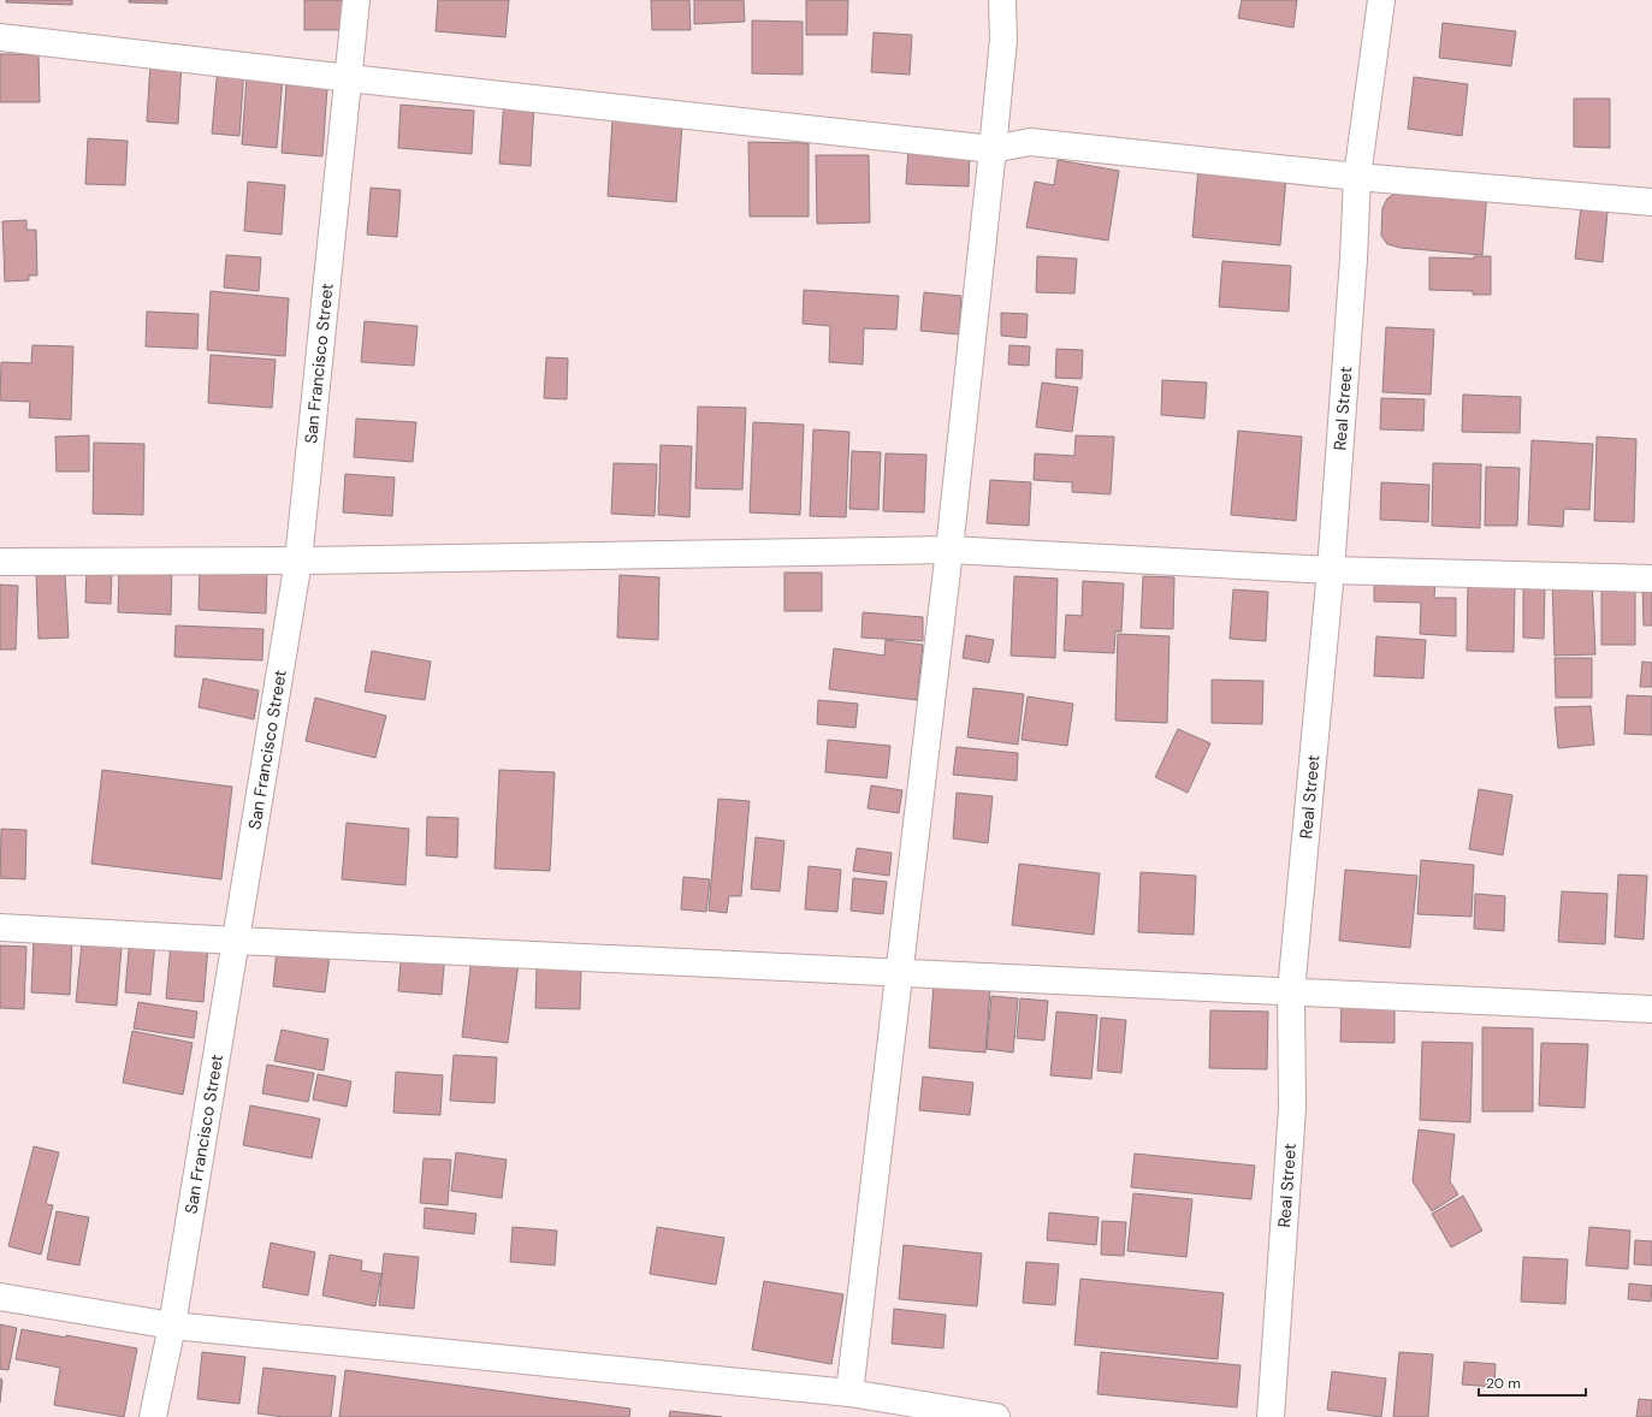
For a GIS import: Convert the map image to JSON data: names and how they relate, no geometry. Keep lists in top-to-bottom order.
{
  "streets": {
    "street": ["San Francisco Street", "Real Street"]
  },
  "scale_bar": "20 m"
}
